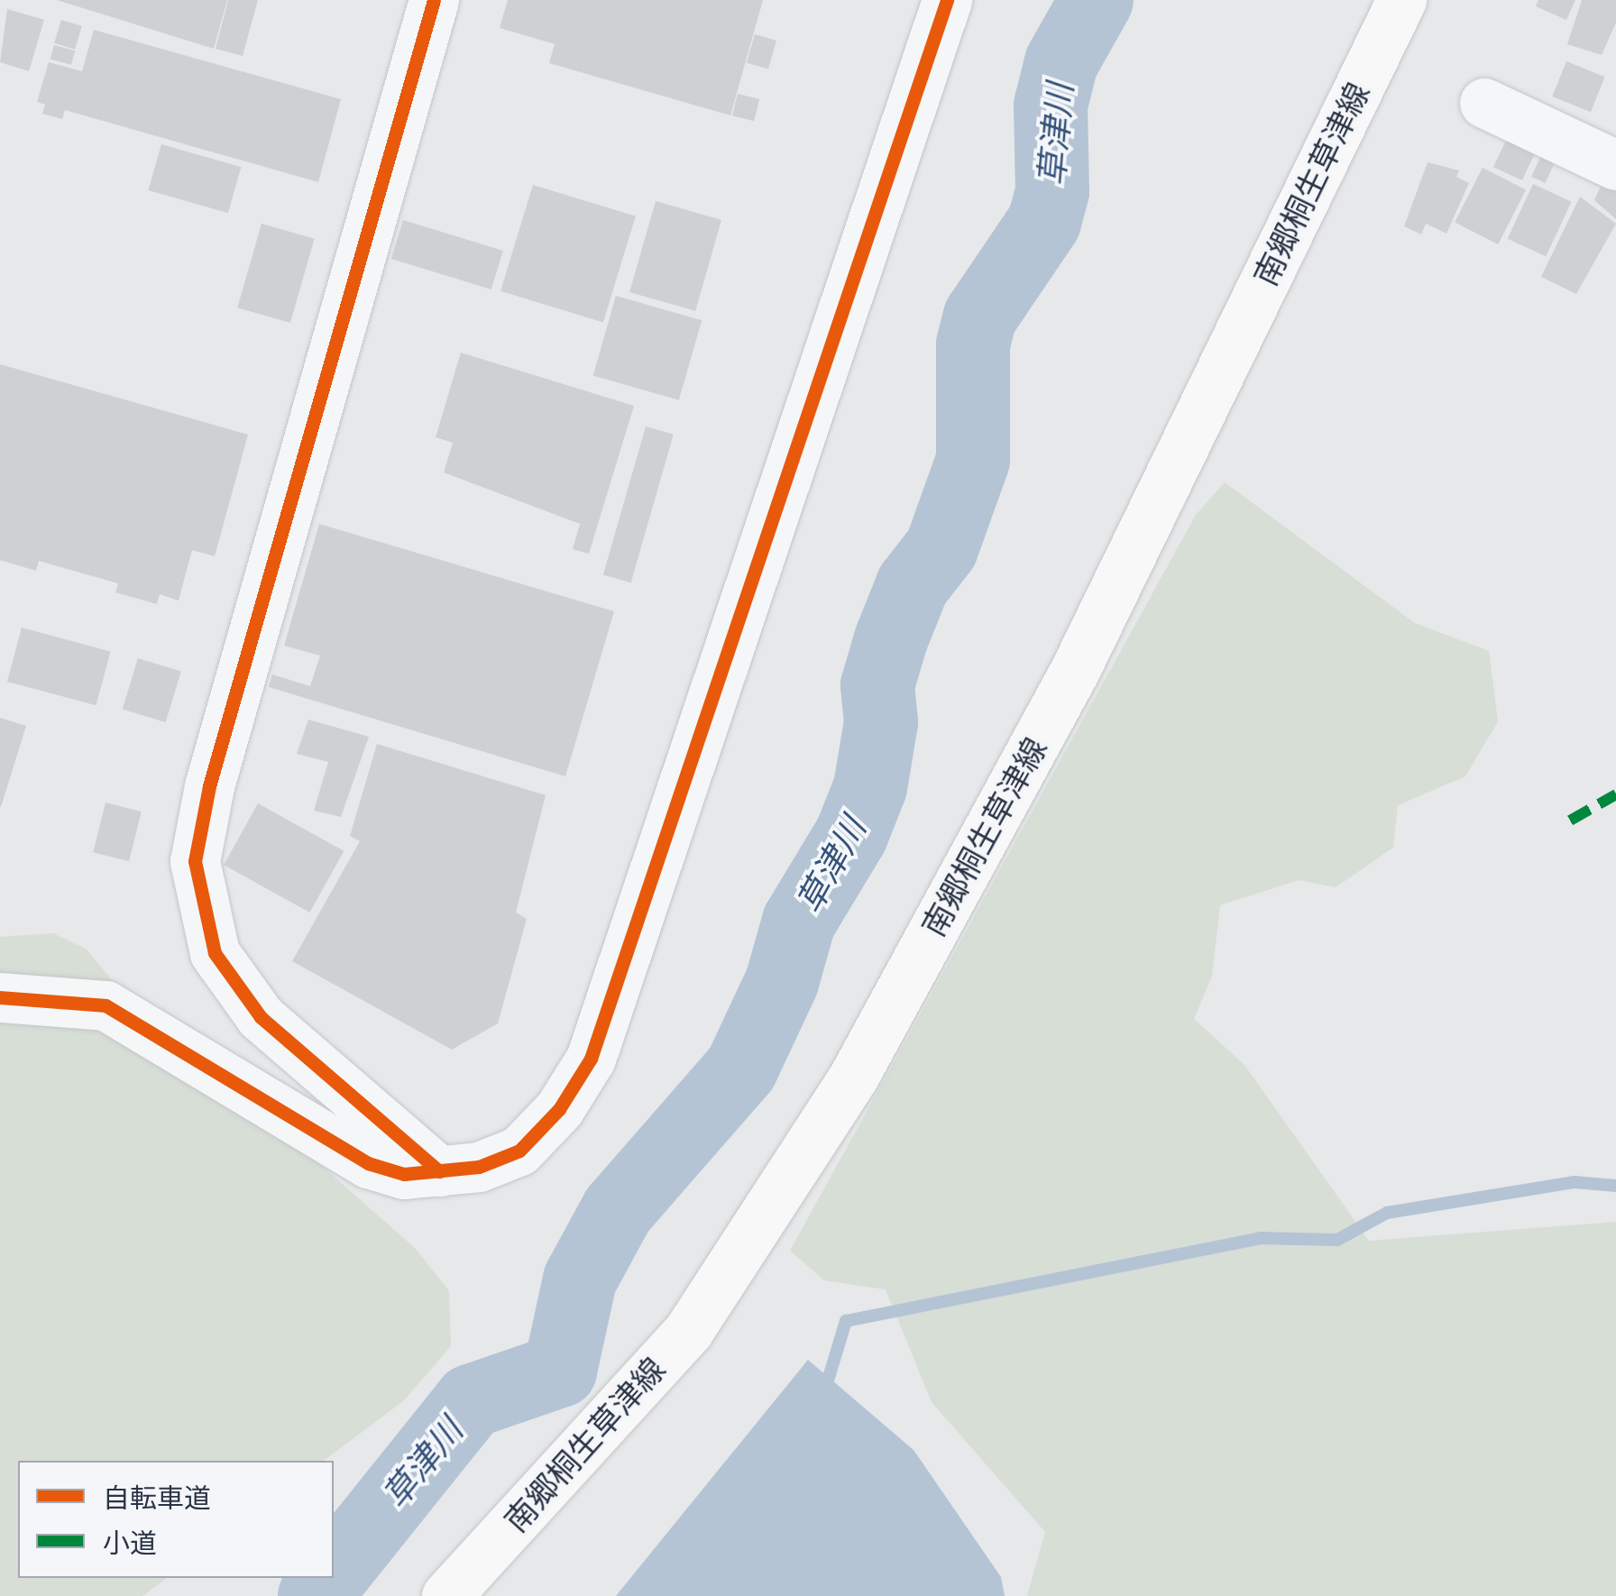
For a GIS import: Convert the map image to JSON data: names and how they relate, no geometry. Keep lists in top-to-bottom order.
{
  "streets": {
    "main road": ["南郷桐生草津線"]
  },
  "water": ["草津川"],
  "legend": ["自転車道", "小道"]
}
